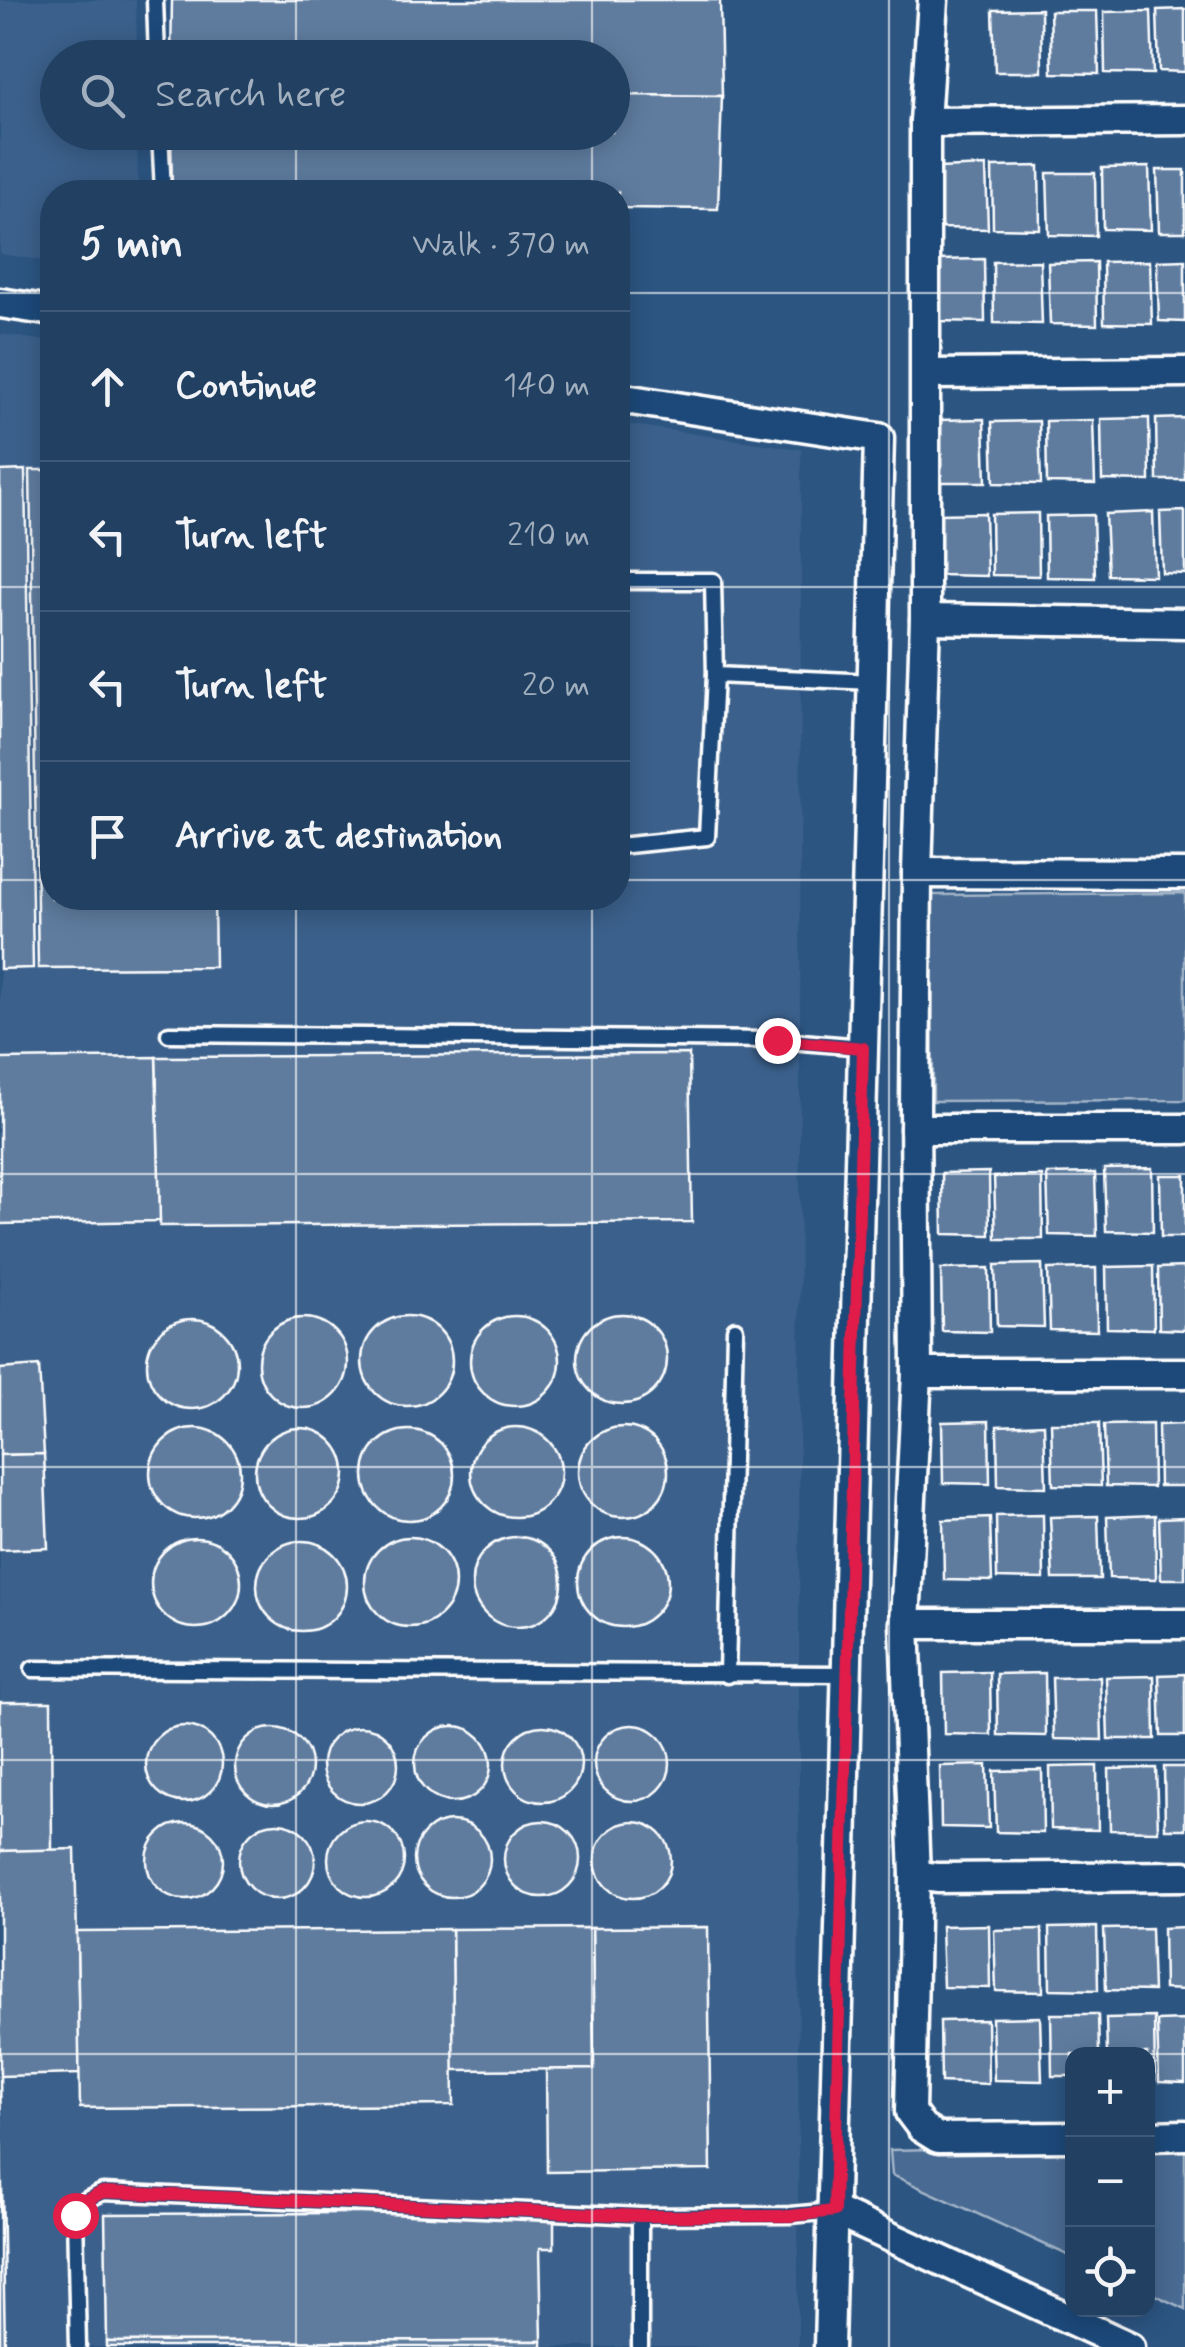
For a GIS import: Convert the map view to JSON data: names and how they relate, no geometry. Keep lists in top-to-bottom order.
{
  "page": {
    "search": "Search here",
    "heading": ["5 min", "Walk · 370 m"],
    "list": [
      ["Continue", "140 m"],
      ["Turn left", "210 m"],
      ["Turn left", "20 m"],
      "Arrive at destination"
    ],
    "map_buttons": ["+", "−"]
  }
}
